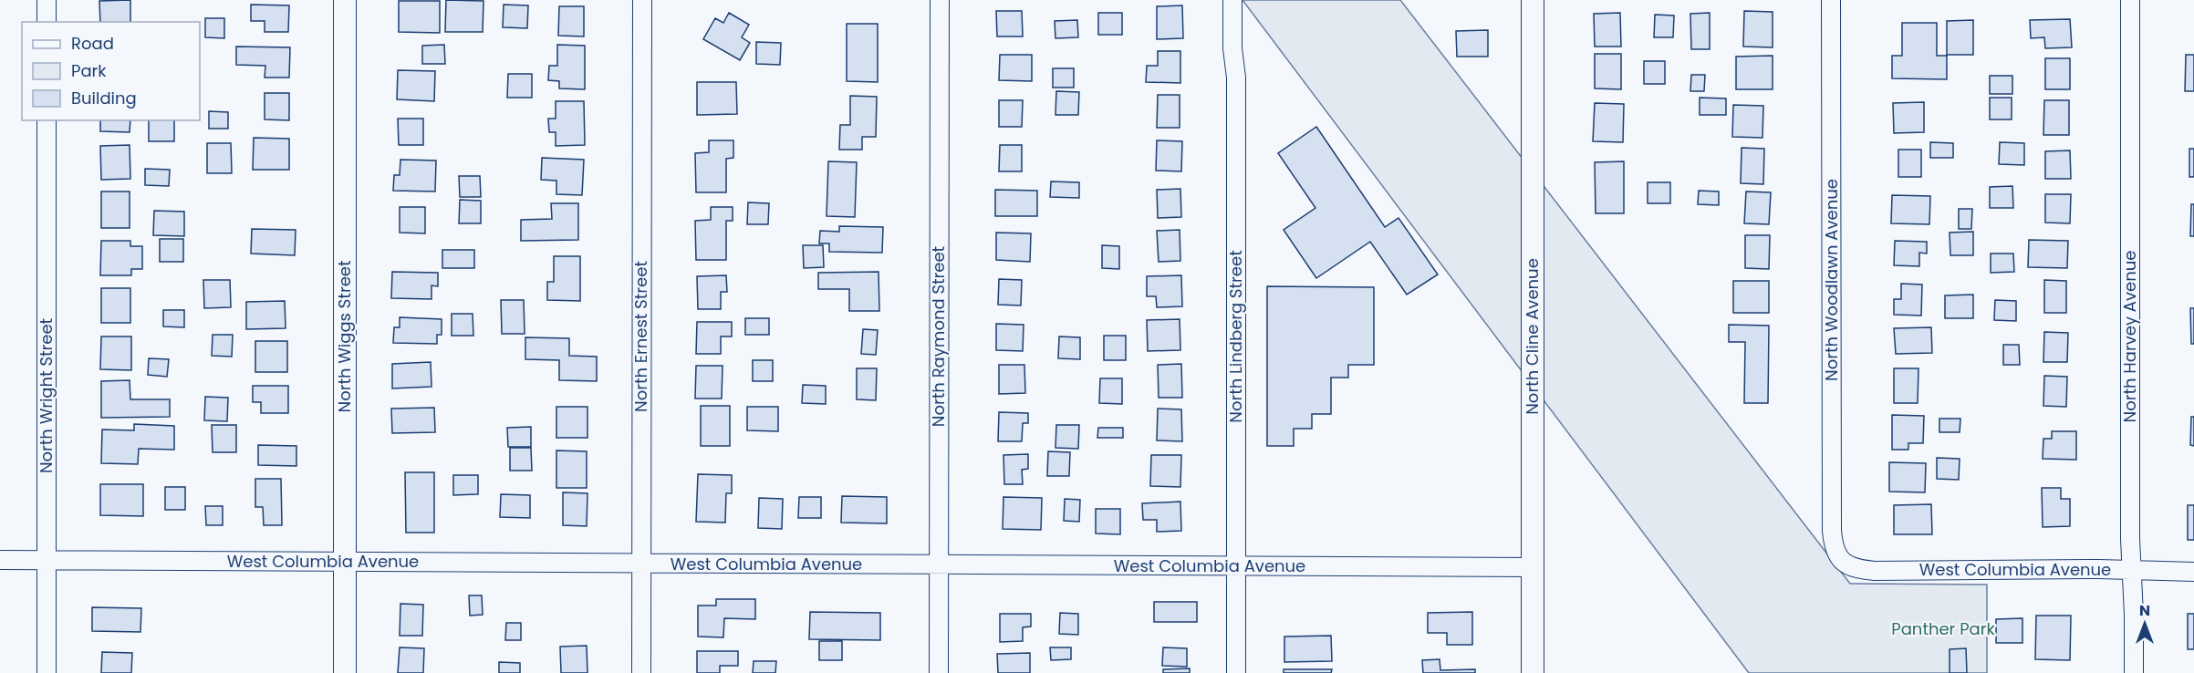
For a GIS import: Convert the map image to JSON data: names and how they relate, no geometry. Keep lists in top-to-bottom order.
{
  "streets": {
    "street": [
      "North Woodlawn Avenue",
      "North Wiggs Street",
      "North Ernest Street",
      "North Raymond Street",
      "North Lindberg Street",
      "North Cline Avenue",
      "North Harvey Avenue",
      "North Wright Street",
      "West Columbia Avenue"
    ]
  },
  "crossings": [
    ["North Woodlawn Avenue", "West Columbia Avenue"],
    ["North Wiggs Street", "West Columbia Avenue"],
    ["North Ernest Street", "West Columbia Avenue"],
    ["North Raymond Street", "West Columbia Avenue"],
    ["North Lindberg Street", "West Columbia Avenue"],
    ["North Cline Avenue", "West Columbia Avenue"],
    ["North Harvey Avenue", "West Columbia Avenue"],
    ["North Wright Street", "West Columbia Avenue"]
  ],
  "parks": ["Panther Park"],
  "legend": ["Road", "Park", "Building"],
  "north": "top"
}
